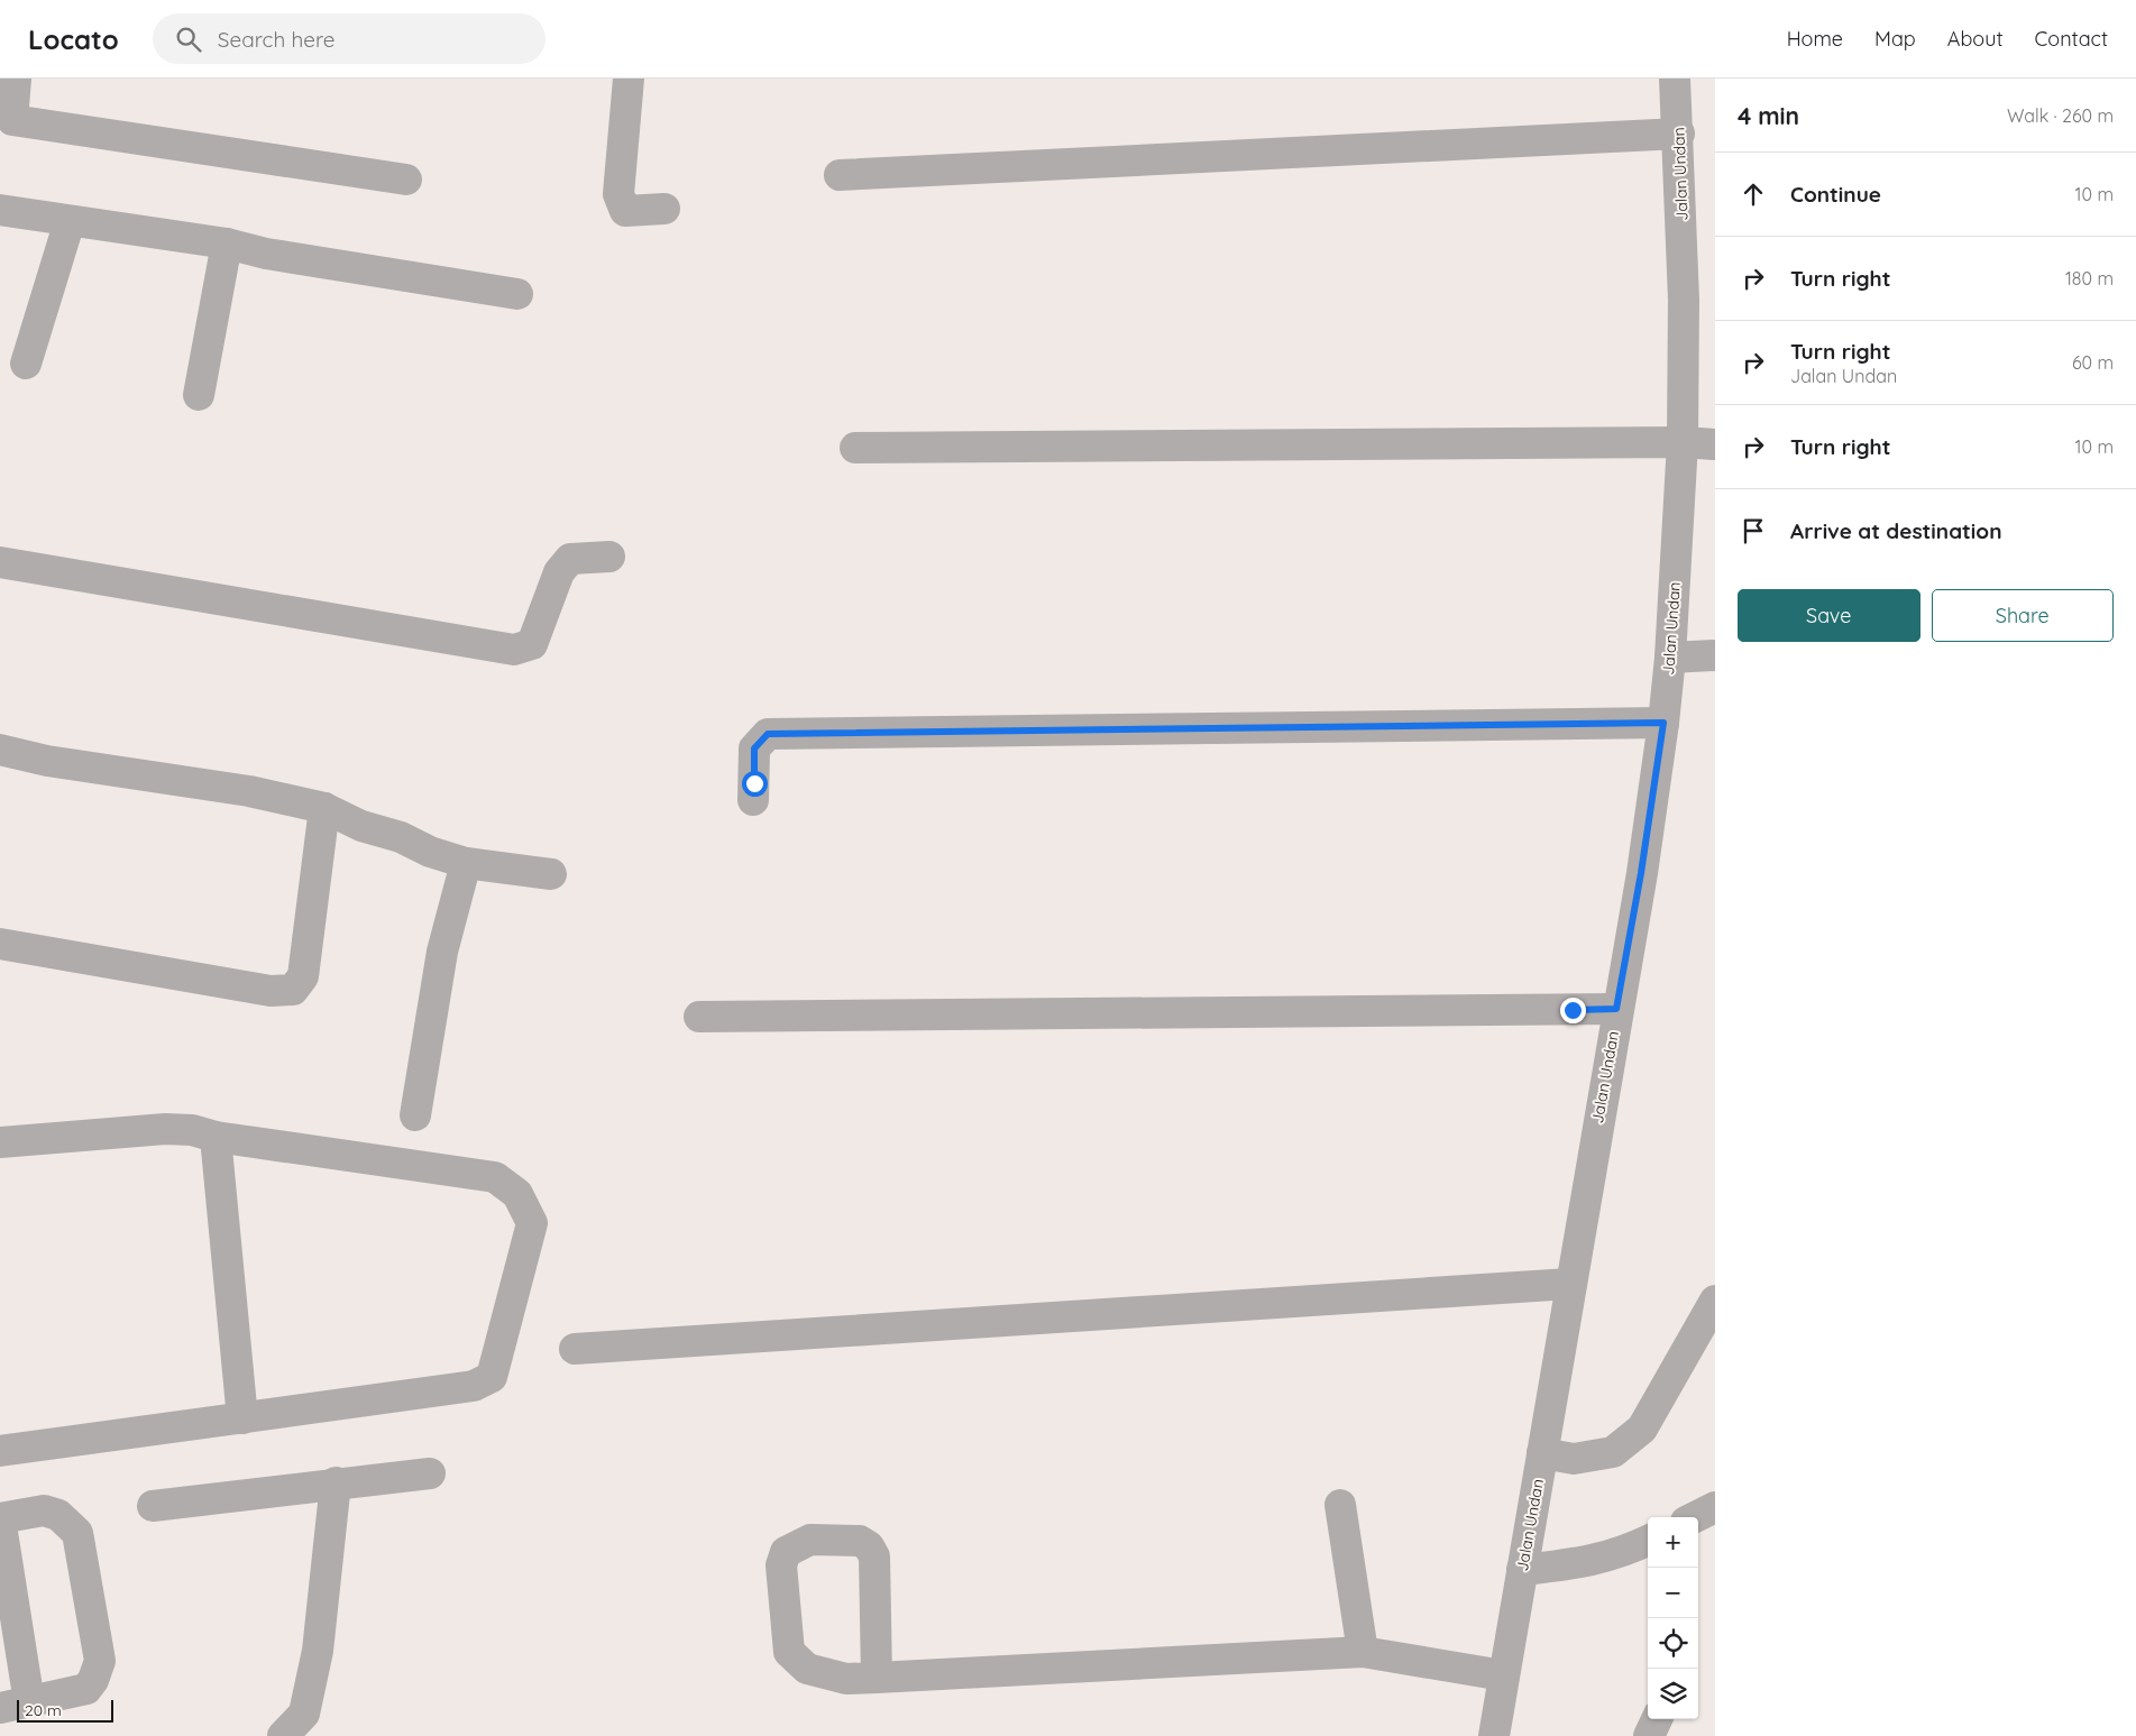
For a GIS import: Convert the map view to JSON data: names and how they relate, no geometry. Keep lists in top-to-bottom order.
{
  "streets": {
    "street": ["Jalan Undan"]
  },
  "scale_bar": "20 m",
  "page": {
    "header": "Locato",
    "search": "Search here",
    "nav": [
      "Home",
      "Map",
      "About",
      "Contact"
    ],
    "heading": ["4 min", "Walk · 260 m"],
    "list": [
      ["Continue", "10 m"],
      ["Turn right", "180 m"],
      ["Turn right", "Jalan Undan", "60 m"],
      ["Turn right", "10 m"],
      "Arrive at destination"
    ],
    "buttons": ["Save", "Share"],
    "map_buttons": ["+", "−"],
    "scale": "20 m"
  }
}
